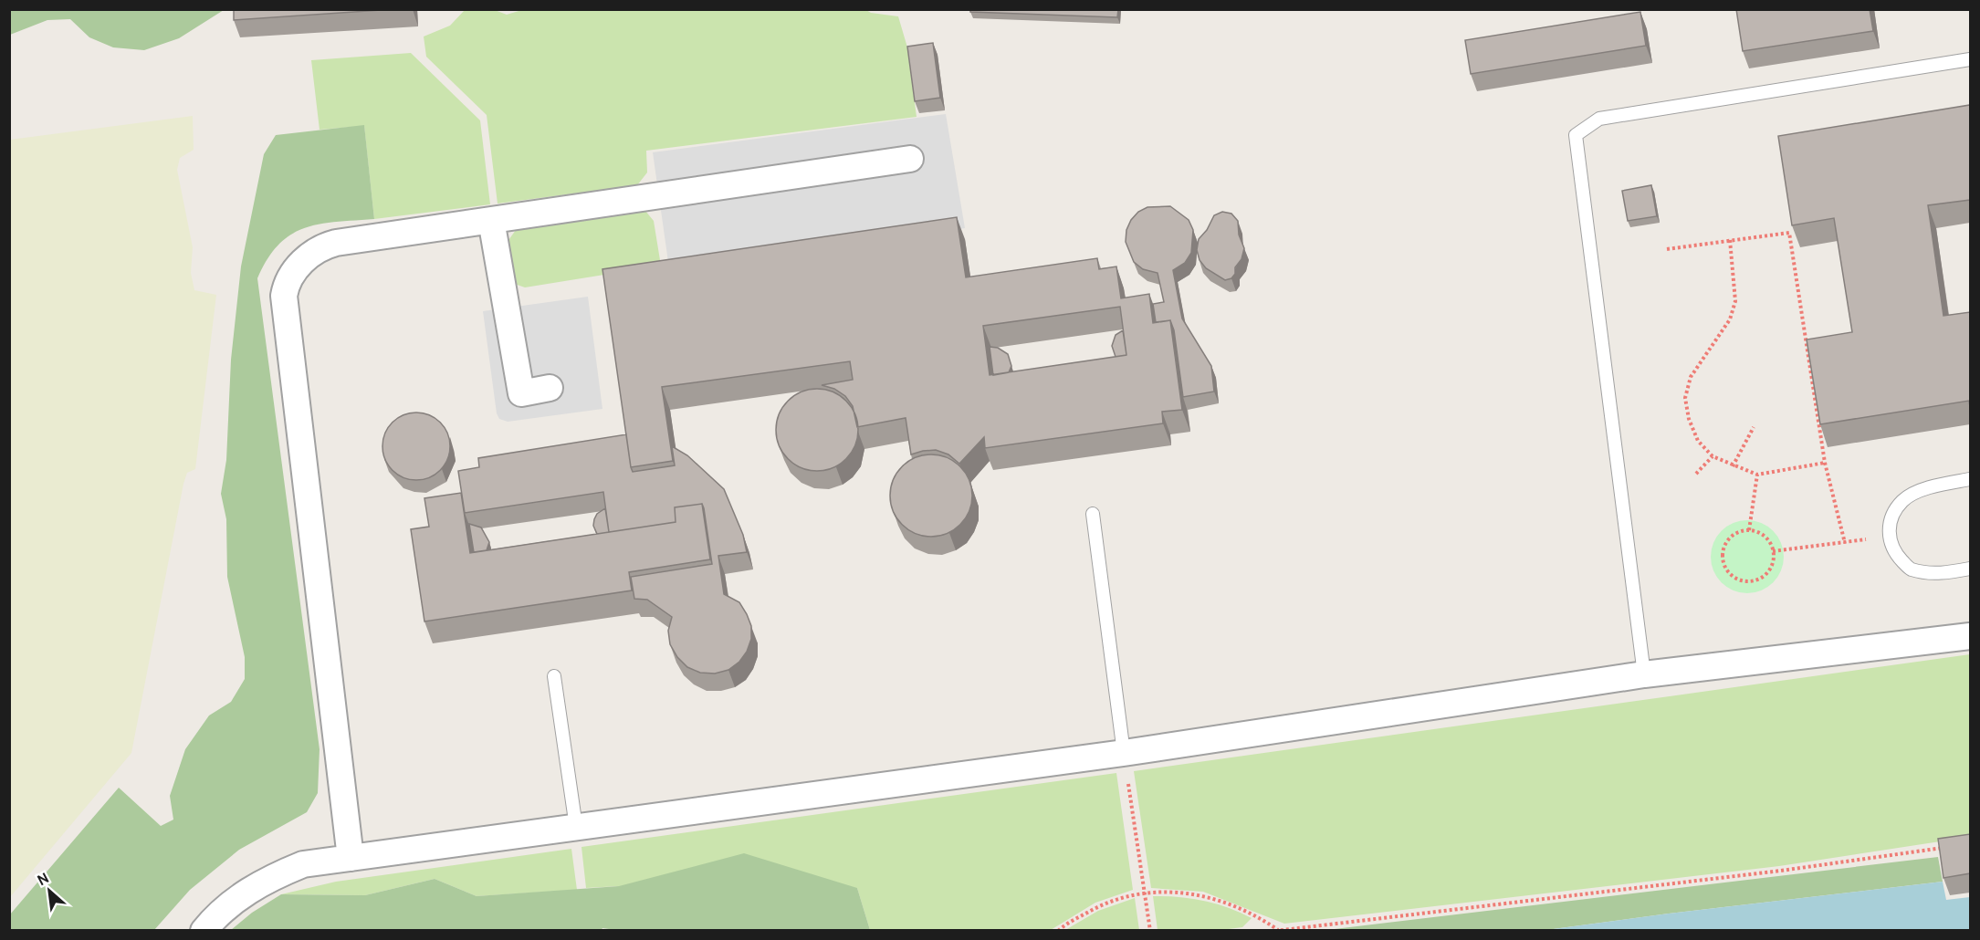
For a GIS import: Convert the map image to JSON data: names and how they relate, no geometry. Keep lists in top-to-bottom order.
{
  "north": "top left"
}
